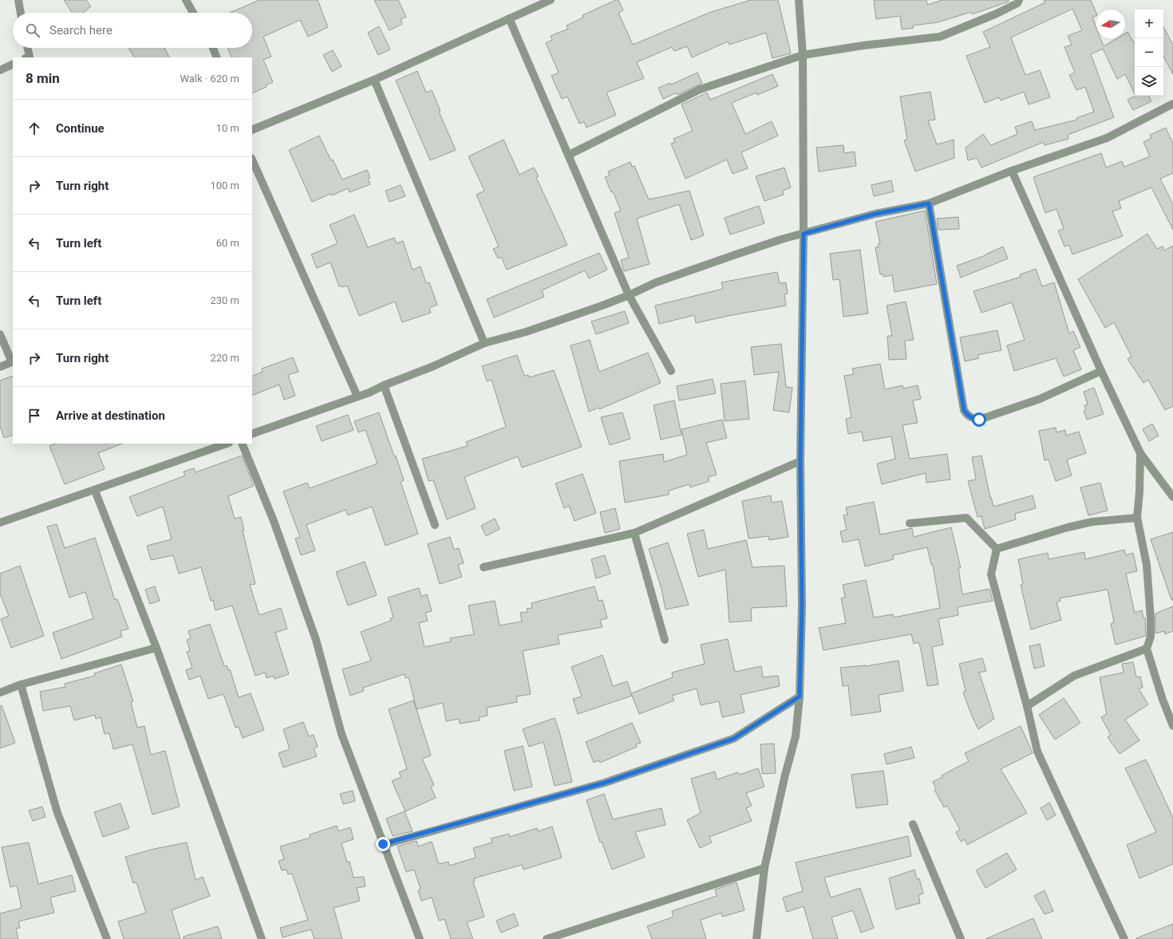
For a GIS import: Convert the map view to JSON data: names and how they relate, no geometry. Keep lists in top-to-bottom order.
{
  "north": "left",
  "page": {
    "map_buttons": ["+", "−"],
    "search": "Search here",
    "heading": ["8 min", "Walk · 620 m"],
    "list": [
      ["Continue", "10 m"],
      ["Turn right", "100 m"],
      ["Turn left", "60 m"],
      ["Turn left", "230 m"],
      ["Turn right", "220 m"],
      "Arrive at destination"
    ]
  }
}
